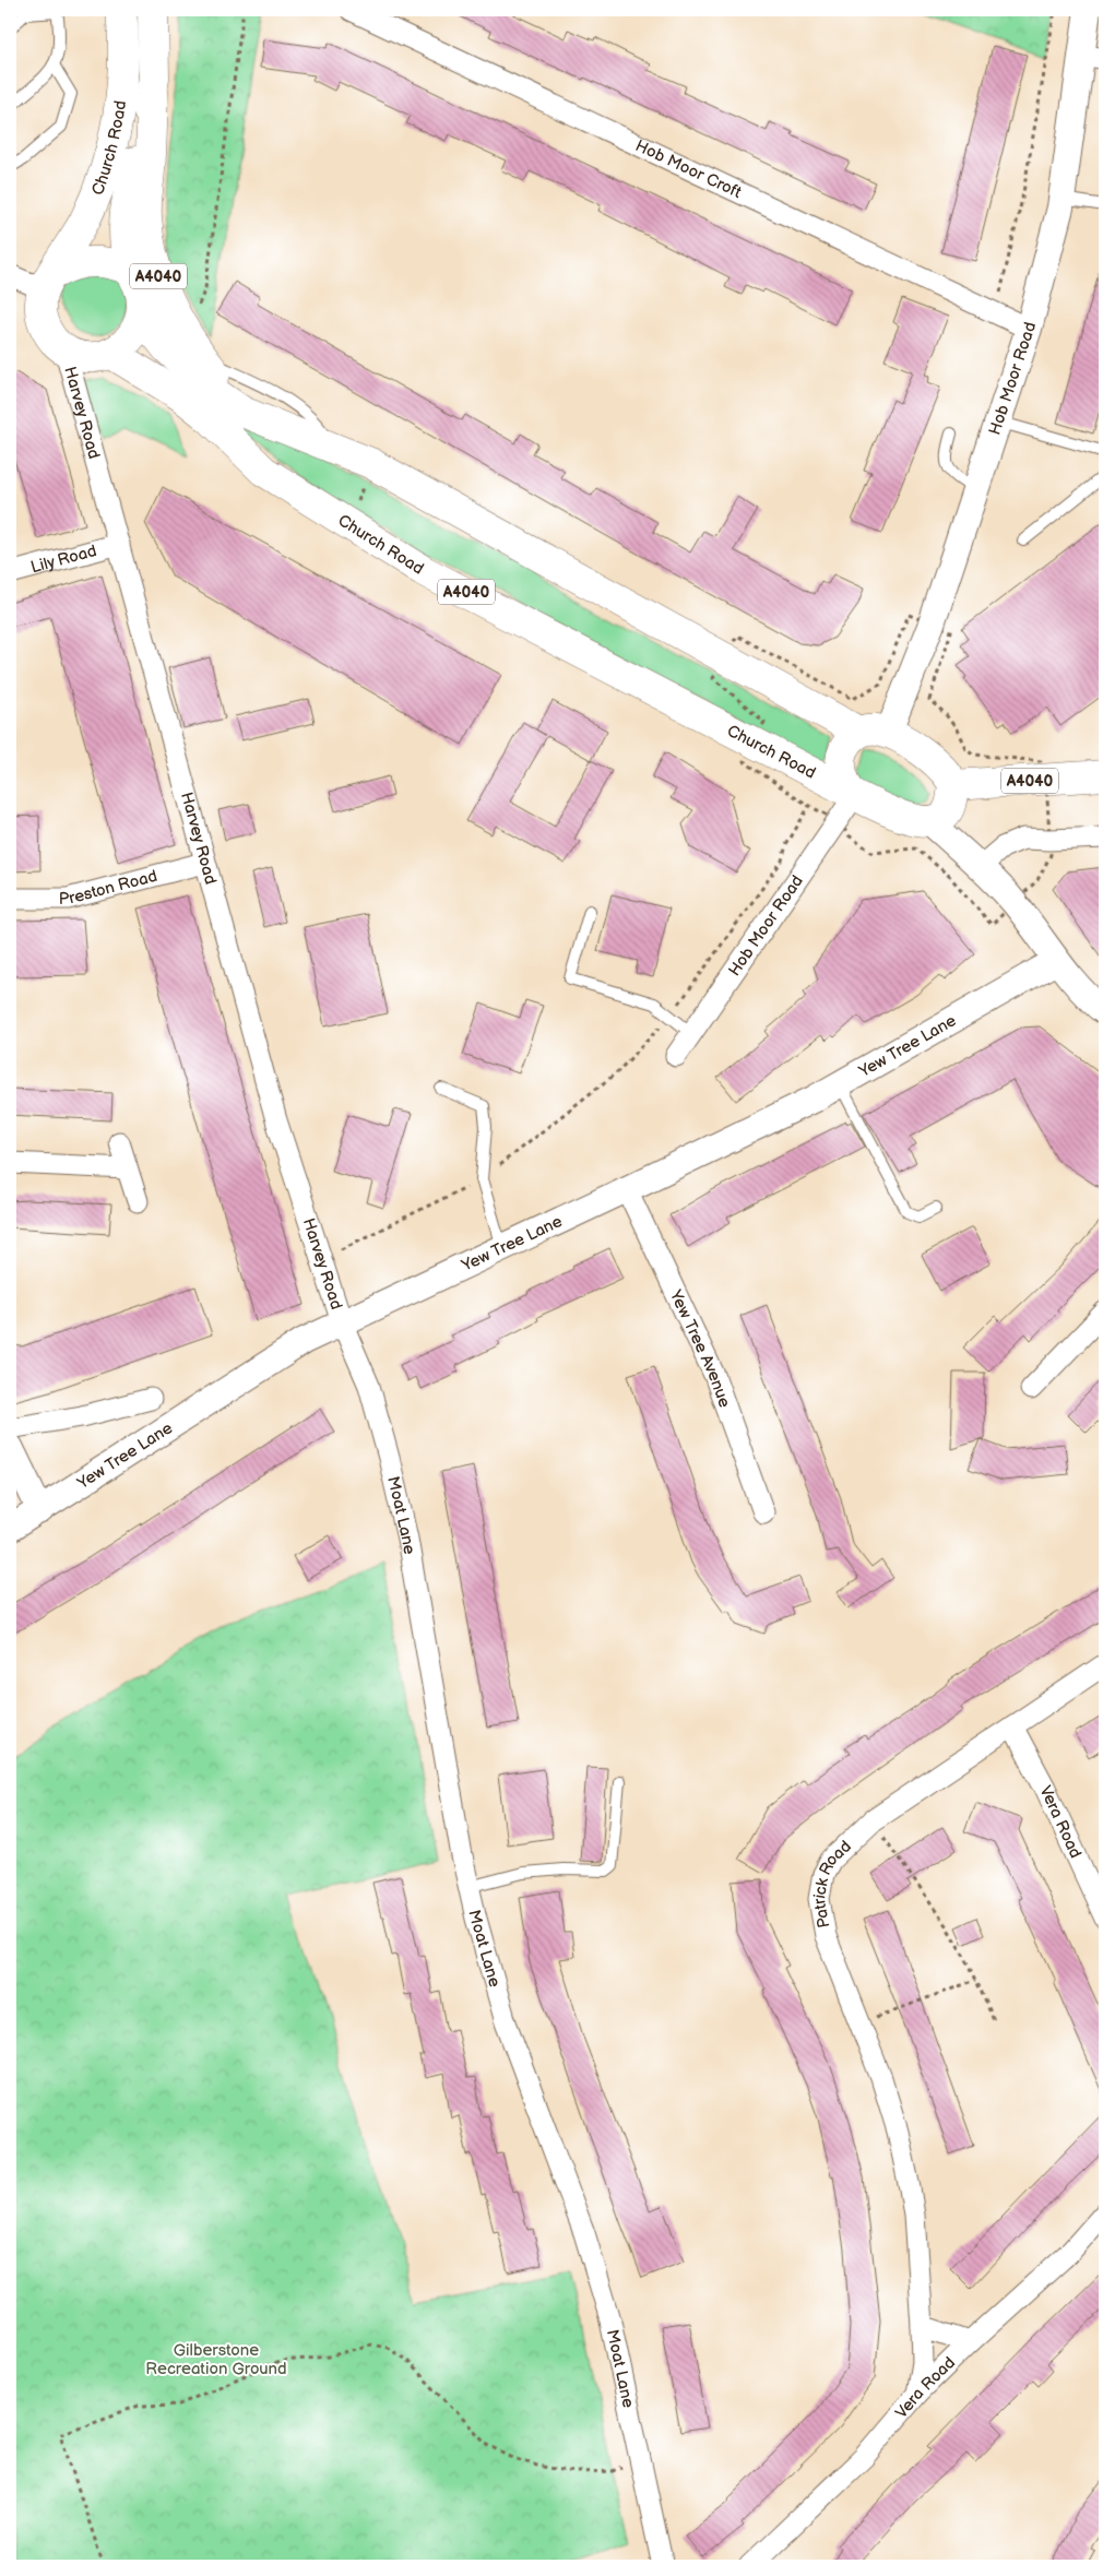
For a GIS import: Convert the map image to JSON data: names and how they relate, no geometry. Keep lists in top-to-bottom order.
{
  "streets": {
    "main road": ["Church Road", "A4040"],
    "street": [
      "Hob Moor Croft",
      "Hob Moor Road",
      "Harvey Road",
      "Lily Road",
      "Preston Road",
      "Yew Tree Lane",
      "Yew Tree Avenue",
      "Moat Lane",
      "Vera Road",
      "Patrick Road"
    ]
  },
  "crossings": [
    ["Church Road", "A4040"],
    ["Church Road", "Hob Moor Road"],
    ["Church Road", "Harvey Road"],
    ["Hob Moor Croft", "Hob Moor Road"],
    ["A4040", "Hob Moor Road"],
    ["A4040", "Harvey Road"],
    ["Harvey Road", "Lily Road"],
    ["Harvey Road", "Preston Road"],
    ["Harvey Road", "Yew Tree Lane"],
    ["Harvey Road", "Moat Lane"],
    ["Yew Tree Lane", "Yew Tree Avenue"],
    ["Yew Tree Lane", "Moat Lane"],
    ["Vera Road", "Patrick Road"]
  ],
  "parks": ["Gilberstone Recreation Ground"]
}
